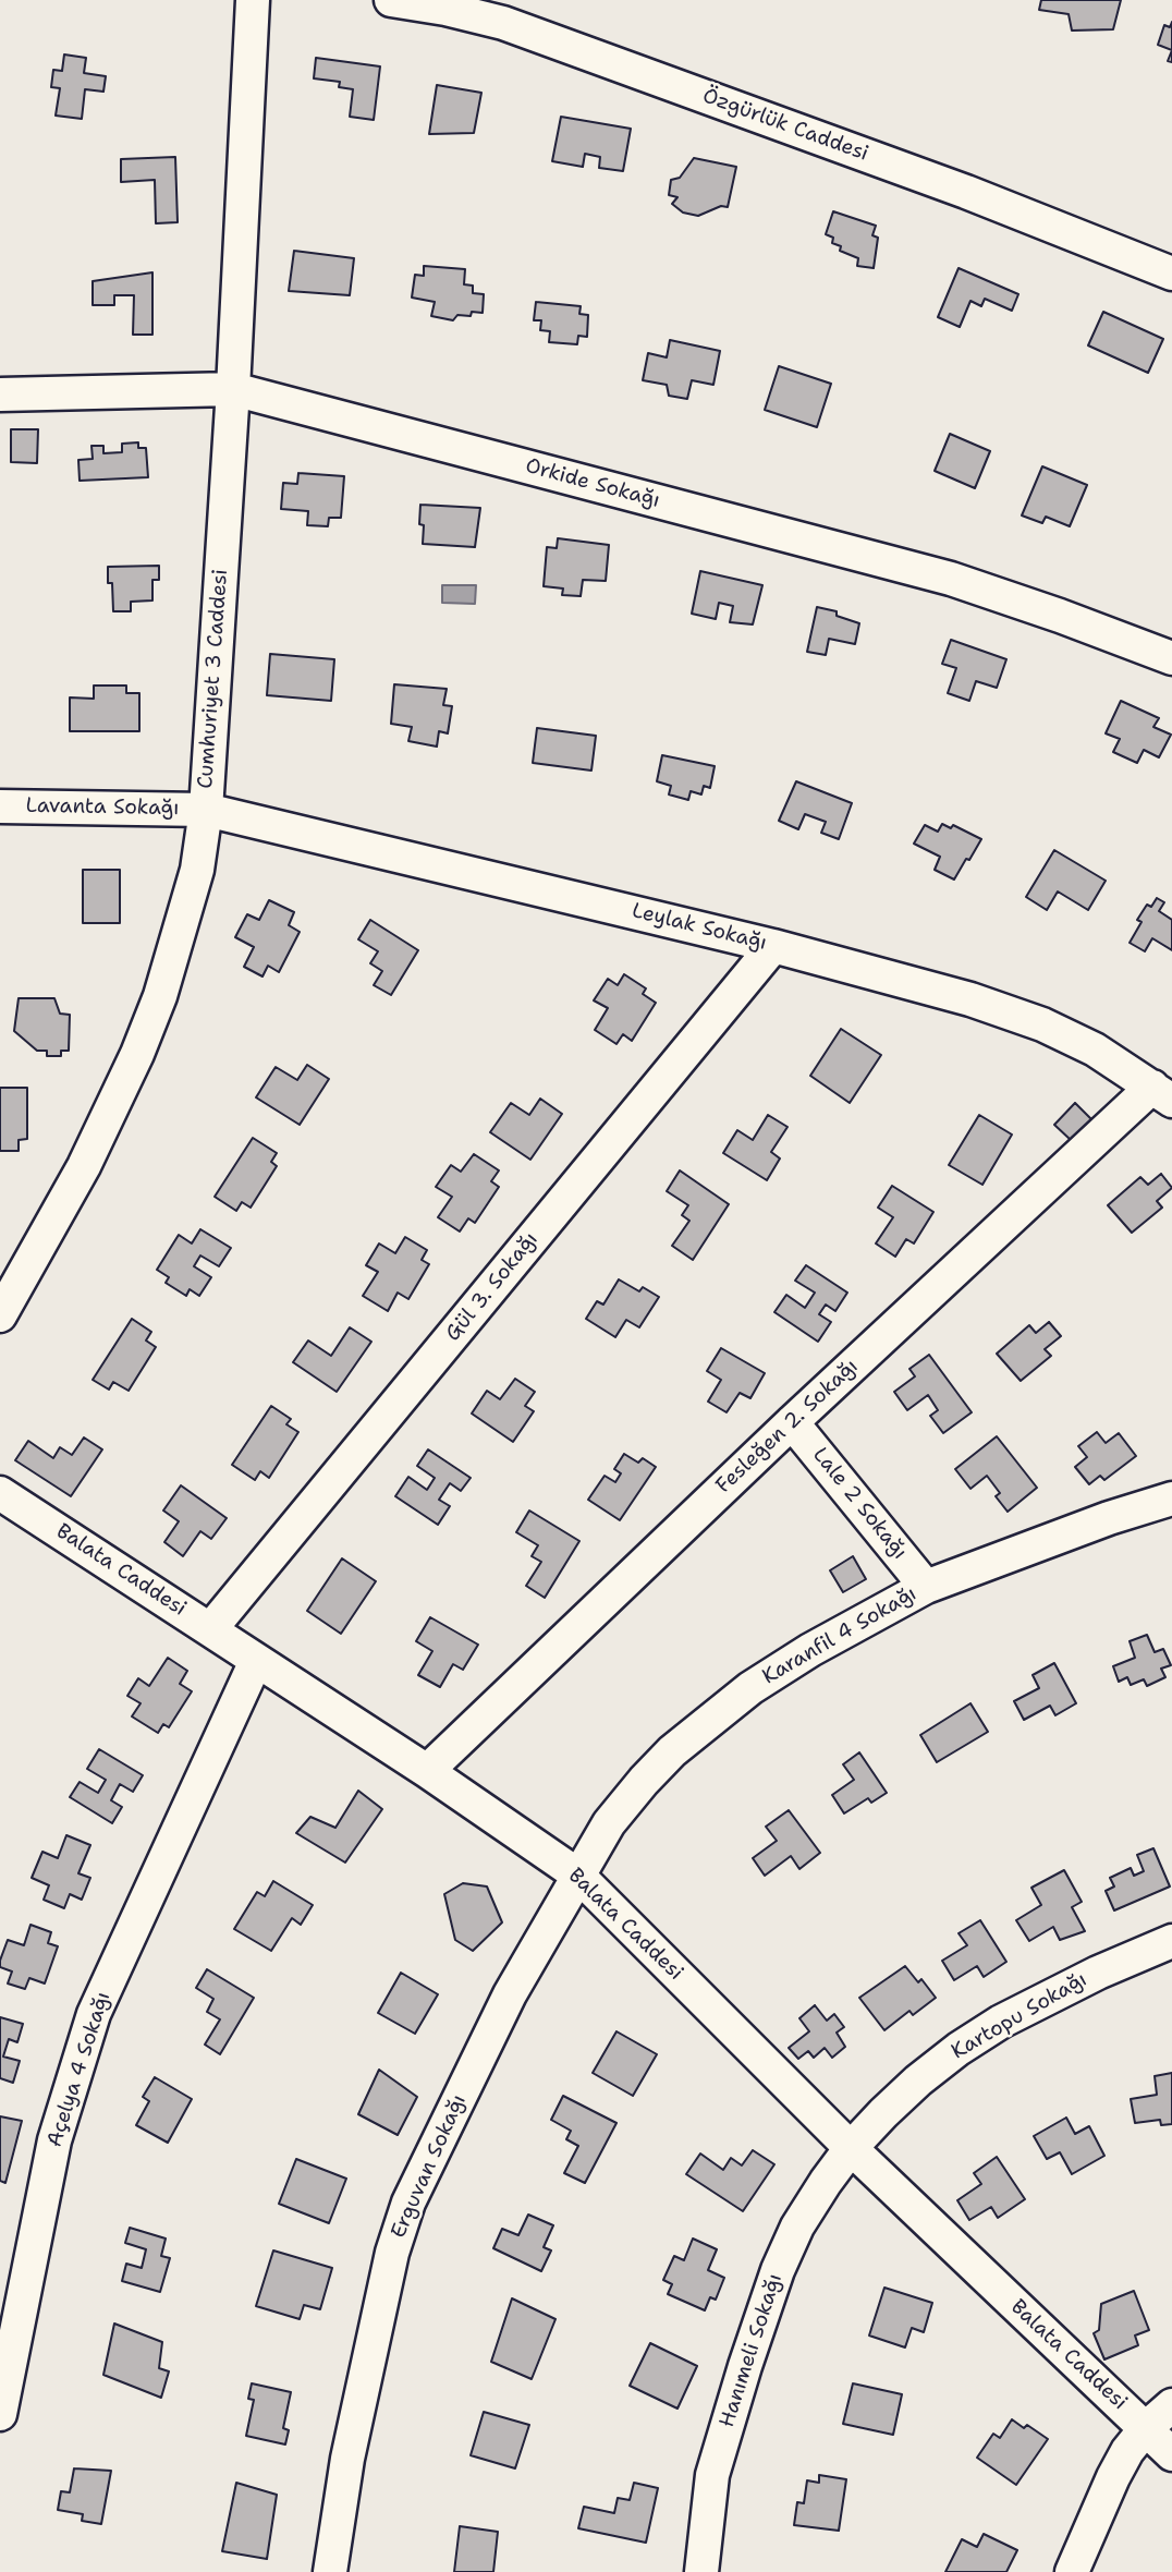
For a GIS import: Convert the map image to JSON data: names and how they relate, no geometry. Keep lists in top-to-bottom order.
{
  "streets": {
    "street": [
      "Özgürlük Caddesi",
      "Orkide Sokağı",
      "Cumhuriyet 3 Caddesi",
      "Lavanta Sokağı",
      "Leylak Sokağı",
      "Gül 3. Sokağı",
      "Fesleğen 2. Sokağı",
      "Lale 2 Sokağı",
      "Balata Caddesi",
      "Karanfil 4 Sokağı",
      "Kartopu Sokağı",
      "Açelya 4 Sokağı",
      "Erguvan Sokağı",
      "Hanımeli Sokağı"
    ]
  },
  "crossings": [
    ["Orkide Sokağı", "Cumhuriyet 3 Caddesi"],
    ["Cumhuriyet 3 Caddesi", "Lavanta Sokağı"],
    ["Cumhuriyet 3 Caddesi", "Leylak Sokağı"],
    ["Lavanta Sokağı", "Leylak Sokağı"],
    ["Leylak Sokağı", "Gül 3. Sokağı"],
    ["Leylak Sokağı", "Fesleğen 2. Sokağı"],
    ["Gül 3. Sokağı", "Balata Caddesi"],
    ["Fesleğen 2. Sokağı", "Lale 2 Sokağı"],
    ["Fesleğen 2. Sokağı", "Balata Caddesi"],
    ["Lale 2 Sokağı", "Karanfil 4 Sokağı"],
    ["Balata Caddesi", "Karanfil 4 Sokağı"],
    ["Balata Caddesi", "Kartopu Sokağı"],
    ["Balata Caddesi", "Açelya 4 Sokağı"],
    ["Balata Caddesi", "Erguvan Sokağı"],
    ["Balata Caddesi", "Hanımeli Sokağı"],
    ["Karanfil 4 Sokağı", "Erguvan Sokağı"],
    ["Kartopu Sokağı", "Hanımeli Sokağı"]
  ]
}
